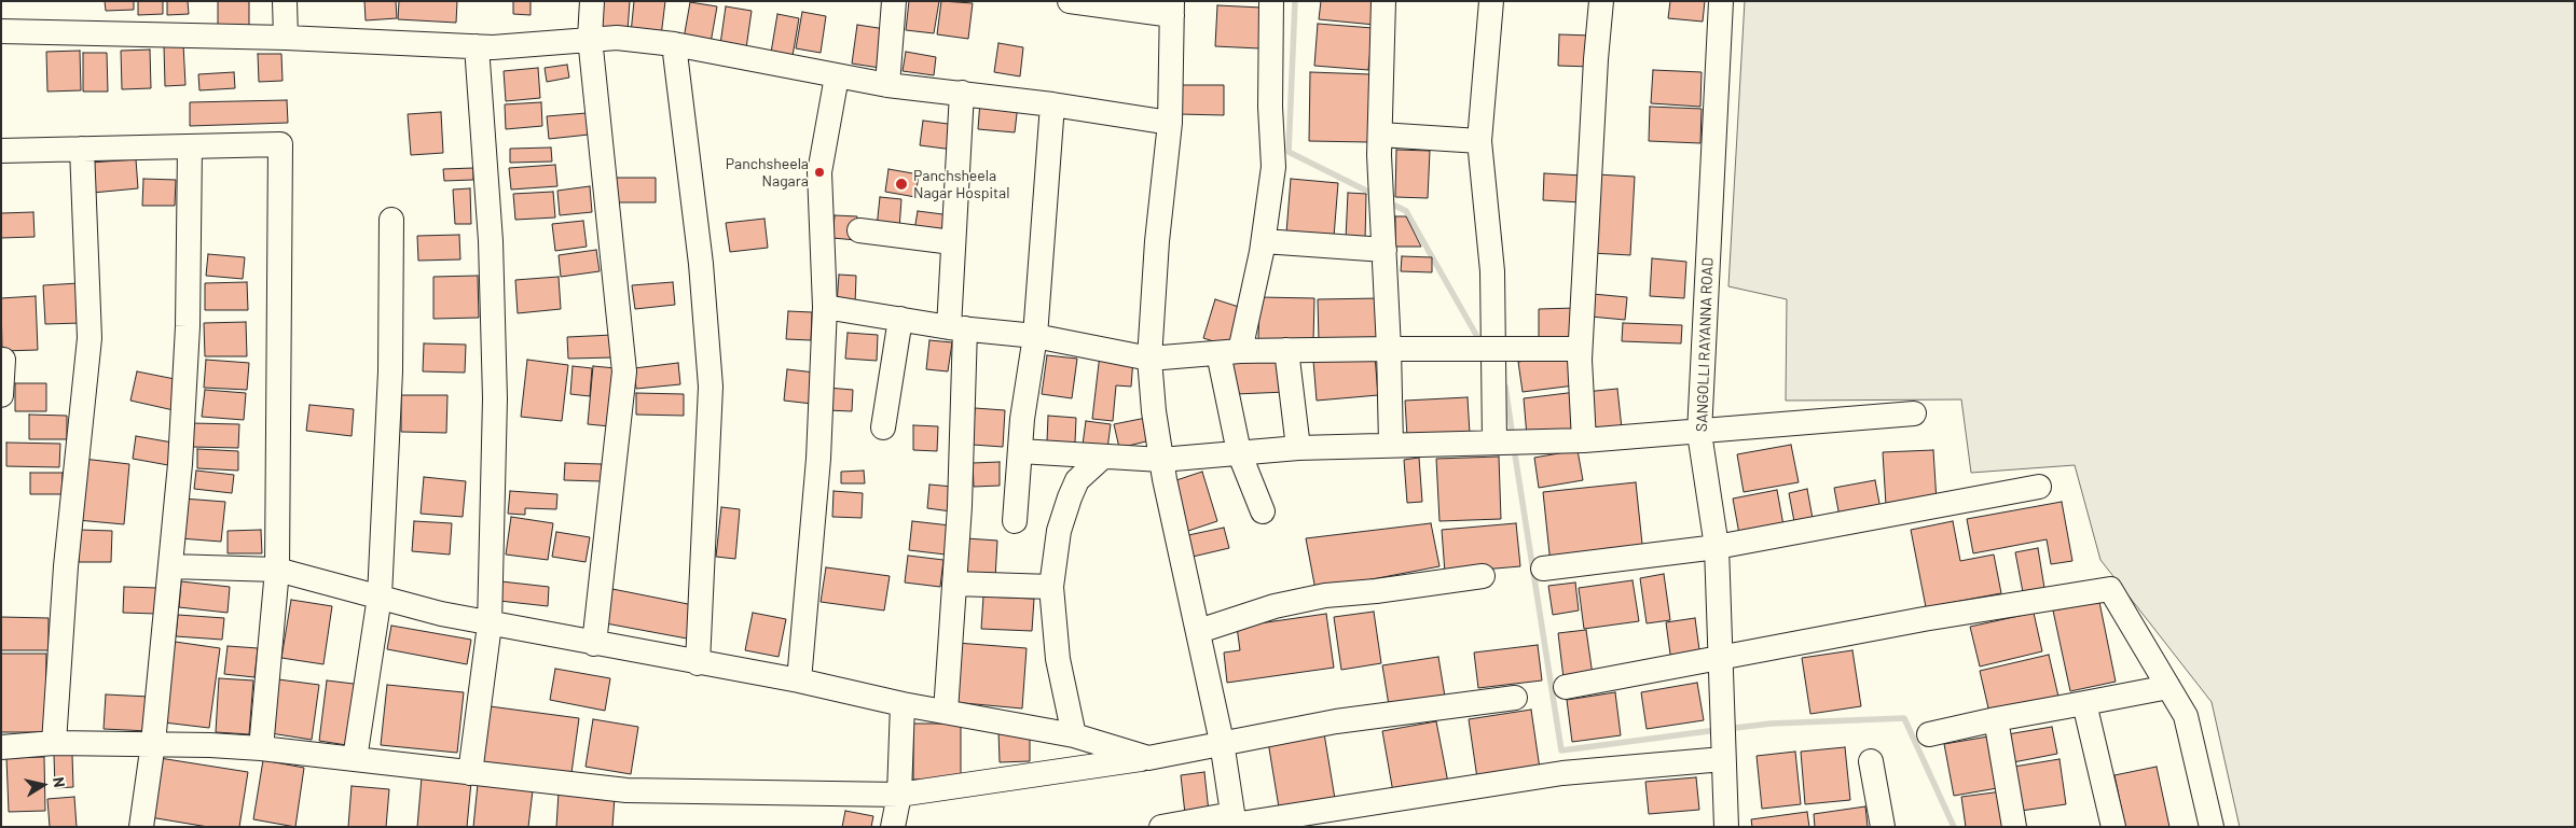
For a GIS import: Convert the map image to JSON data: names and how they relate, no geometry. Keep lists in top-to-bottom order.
{
  "streets": {
    "street": ["SANGOLLI RAYANNA ROAD"]
  },
  "places": ["Panchsheela Nagara", "Panchsheela Nagar Hospital"],
  "north": "right"
}
